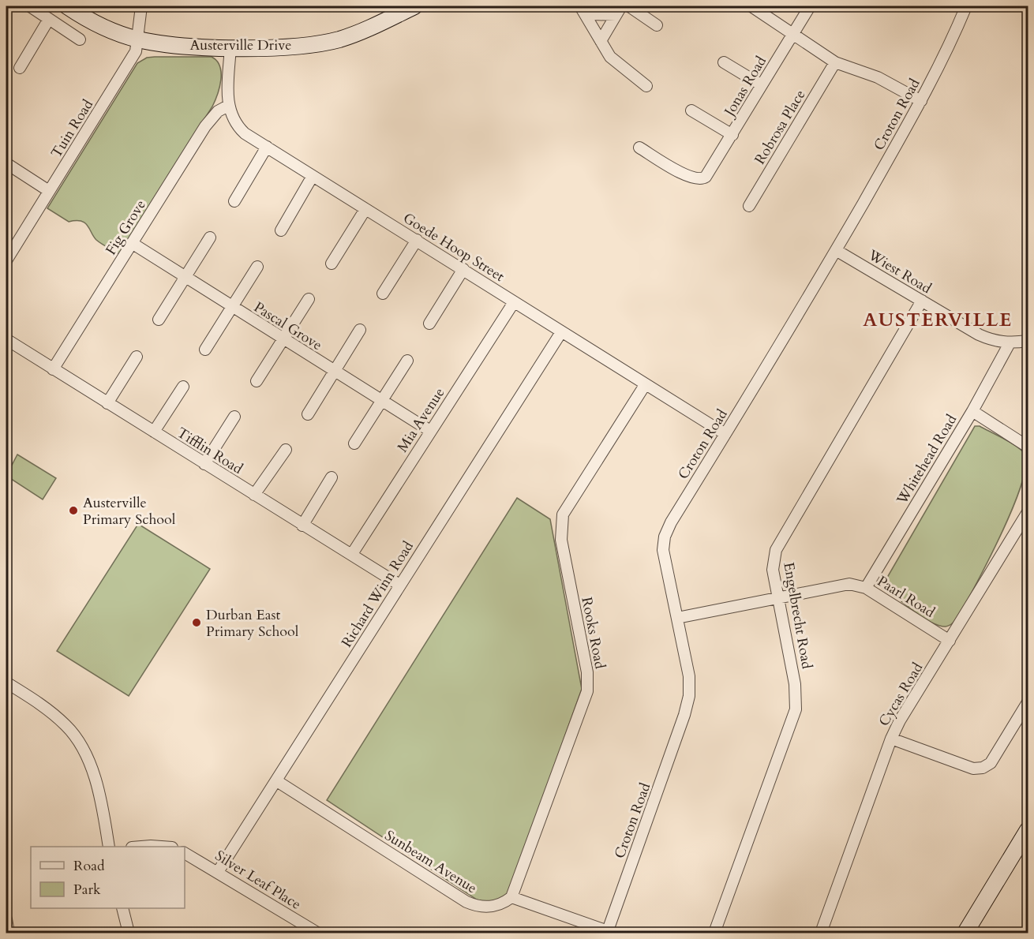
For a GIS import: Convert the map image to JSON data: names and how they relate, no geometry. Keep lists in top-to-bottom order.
{
  "streets": {
    "street": [
      "Austerville Drive",
      "Jonas Road",
      "Croton Road",
      "Robrosa Place",
      "Tuin Road",
      "Fig Grove",
      "Goede Hoop Street",
      "Wiest Road",
      "Pascal Grove",
      "Mia Avenue",
      "Tifflin Road",
      "Whitehead Road",
      "Richard Winn Road",
      "Paarl Road",
      "Engelbrecht Road",
      "Rooks Road",
      "Cycas Road",
      "Sunbeam Avenue",
      "Silver Leaf Place"
    ]
  },
  "crossings": [
    ["Austerville Drive", "Tuin Road"],
    ["Austerville Drive", "Goede Hoop Street"],
    ["Croton Road", "Goede Hoop Street"],
    ["Croton Road", "Wiest Road"],
    ["Croton Road", "Paarl Road"],
    ["Fig Grove", "Goede Hoop Street"],
    ["Fig Grove", "Pascal Grove"],
    ["Fig Grove", "Tifflin Road"],
    ["Goede Hoop Street", "Mia Avenue"],
    ["Goede Hoop Street", "Richard Winn Road"],
    ["Goede Hoop Street", "Rooks Road"],
    ["Wiest Road", "Whitehead Road"],
    ["Wiest Road", "Engelbrecht Road"],
    ["Pascal Grove", "Mia Avenue"],
    ["Mia Avenue", "Tifflin Road"],
    ["Tifflin Road", "Richard Winn Road"],
    ["Whitehead Road", "Paarl Road"],
    ["Richard Winn Road", "Sunbeam Avenue"],
    ["Richard Winn Road", "Silver Leaf Place"],
    ["Paarl Road", "Engelbrecht Road"],
    ["Paarl Road", "Cycas Road"],
    ["Rooks Road", "Sunbeam Avenue"]
  ],
  "districts": ["AUSTERVILLE"],
  "places": ["Austerville Primary School", "Durban East Primary School"],
  "legend": ["Road", "Park"]
}
